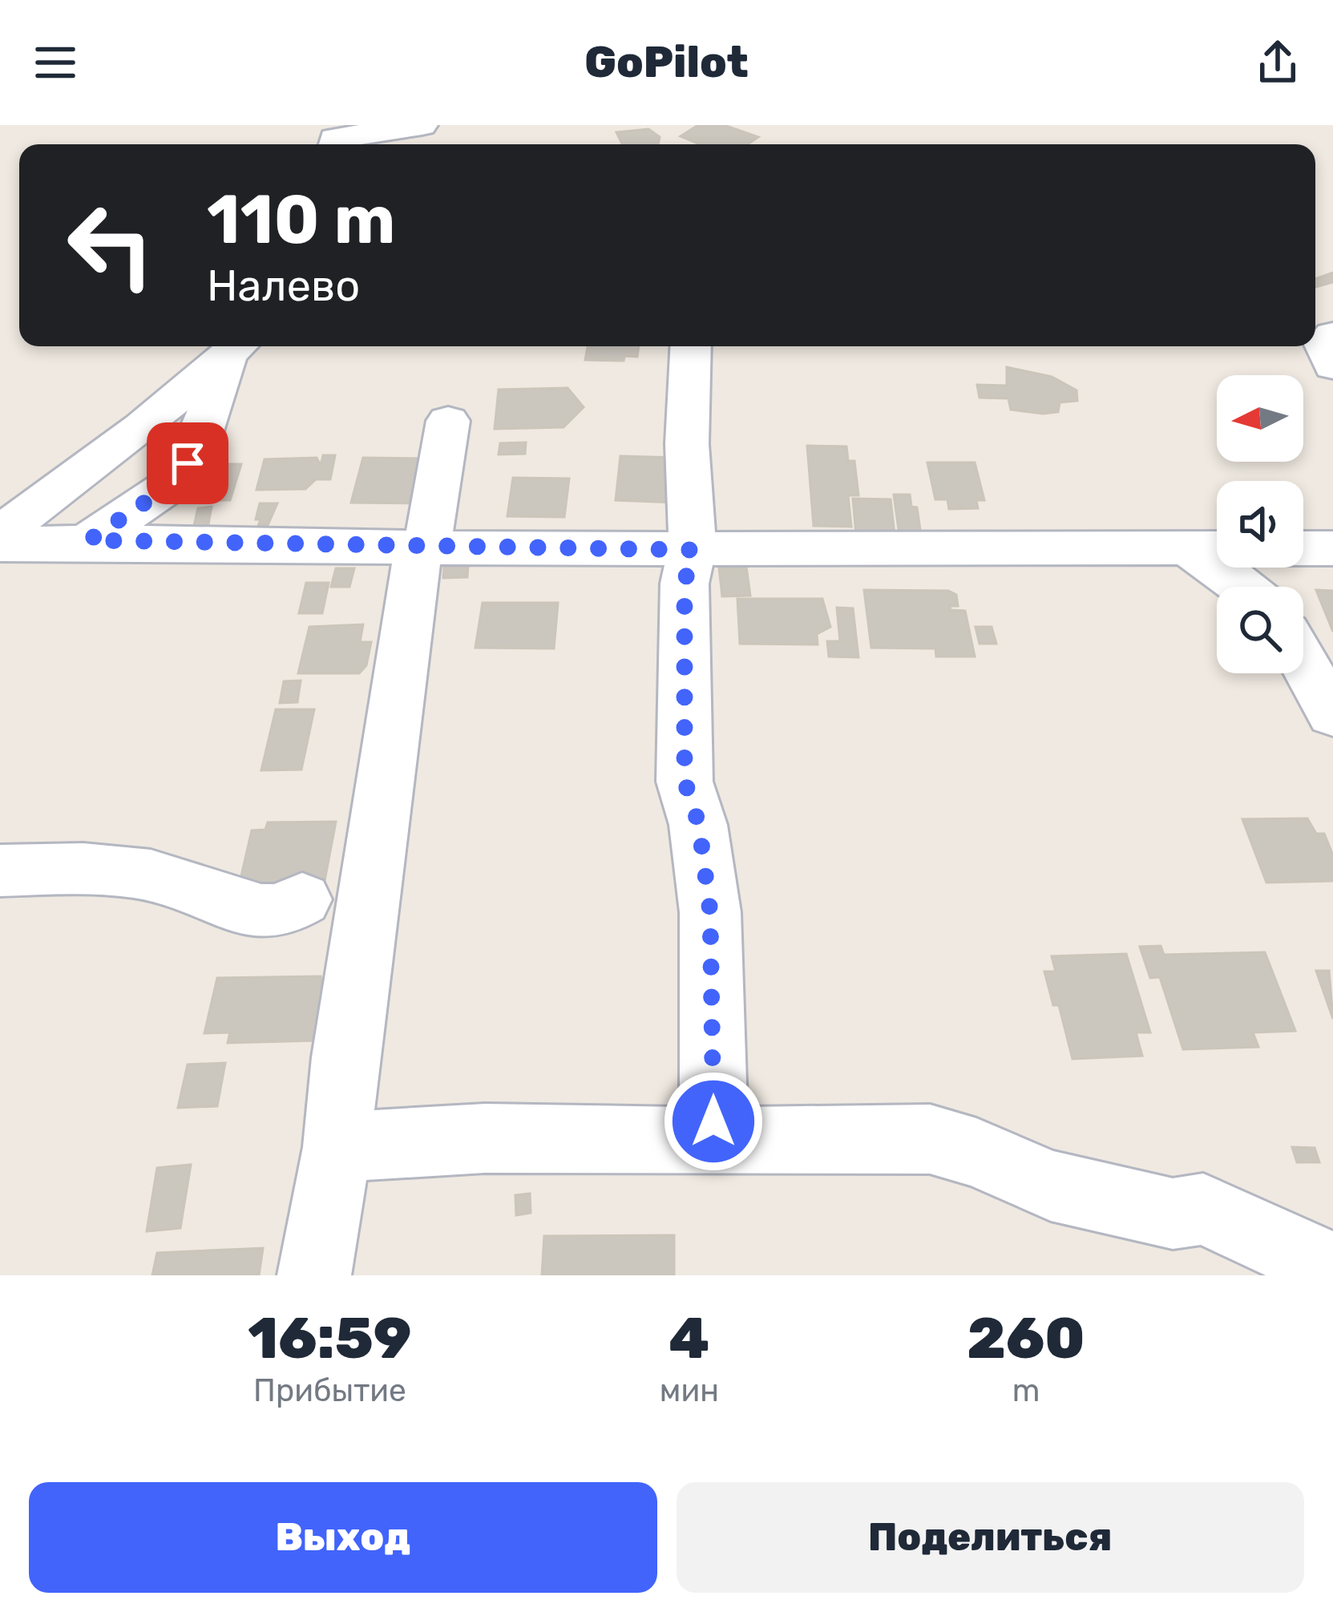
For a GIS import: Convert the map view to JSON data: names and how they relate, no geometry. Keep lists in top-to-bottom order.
{
  "north": "left",
  "page": {
    "header": "GoPilot",
    "turn": ["110 m", "Налево"],
    "eta": [
      "16:59",
      "Прибытие",
      "4",
      "мин",
      "260",
      "m"
    ],
    "buttons": ["Выход", "Поделиться"]
  }
}
